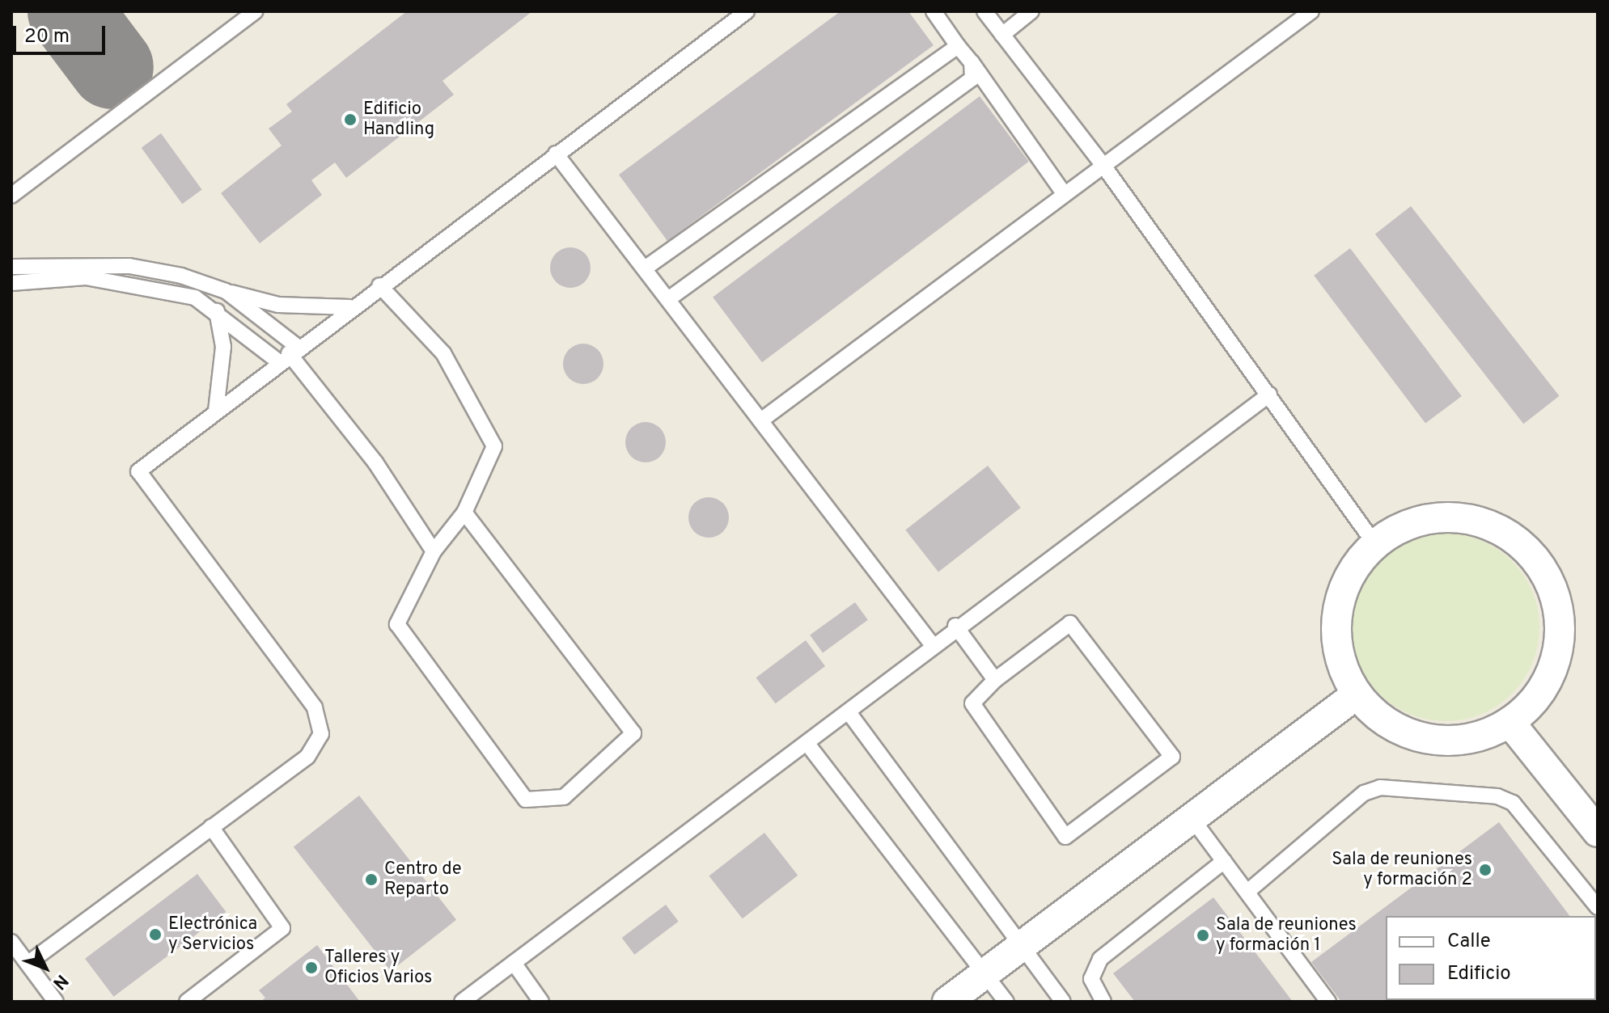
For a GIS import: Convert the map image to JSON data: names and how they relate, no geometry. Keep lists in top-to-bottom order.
{
  "places": [
    "Edificio Handling",
    "Sala de reuniones y formación 2",
    "Centro de Reparto",
    "Electrónica y Servicios",
    "Sala de reuniones y formación 1",
    "Talleres y Oficios Varios"
  ],
  "legend": ["Calle", "Edificio"],
  "scale_bar": "20 m",
  "north": "bottom right"
}
